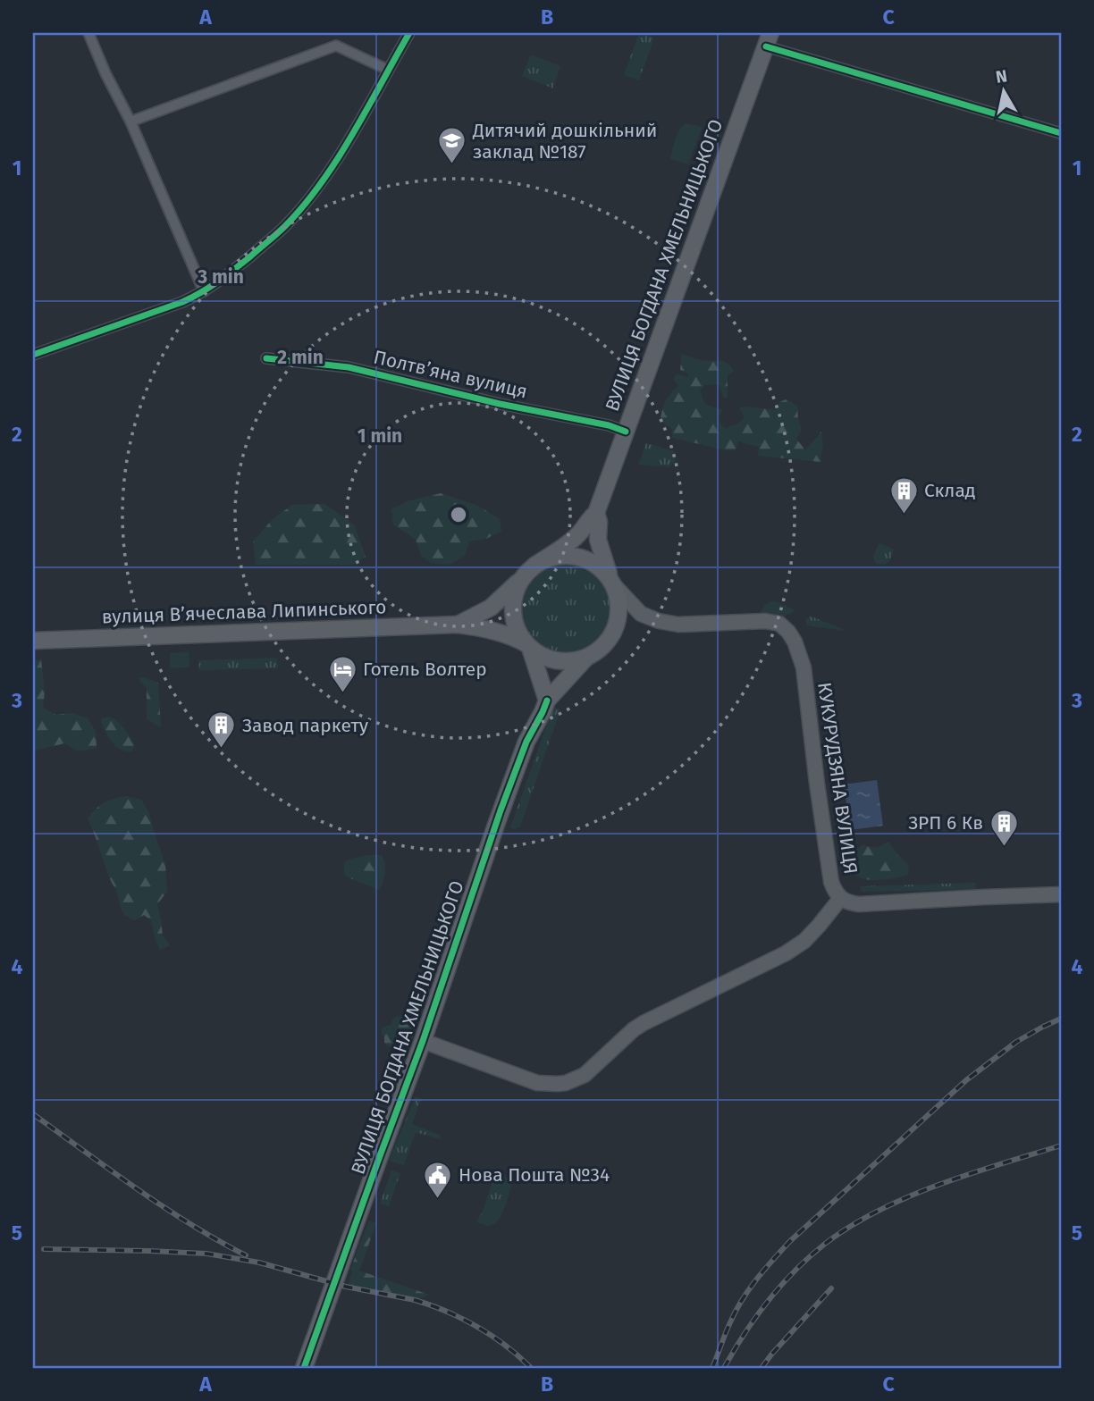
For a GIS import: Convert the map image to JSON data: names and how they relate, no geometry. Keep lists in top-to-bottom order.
{
  "streets": {
    "main road": ["ВУЛИЦЯ БОГДАНА ХМЕЛЬНИЦЬКОГО", "вулиця Вʼячеслава Липинського", "КУКУРУДЗЯНА ВУЛИЦЯ"],
    "street": ["Полтвʼяна вулиця"]
  },
  "crossings": [
    ["ВУЛИЦЯ БОГДАНА ХМЕЛЬНИЦЬКОГО", "Полтвʼяна вулиця"],
    ["ВУЛИЦЯ БОГДАНА ХМЕЛЬНИЦЬКОГО", "вулиця Вʼячеслава Липинського"],
    ["ВУЛИЦЯ БОГДАНА ХМЕЛЬНИЦЬКОГО", "КУКУРУДЗЯНА ВУЛИЦЯ"],
    ["вулиця Вʼячеслава Липинського", "КУКУРУДЗЯНА ВУЛИЦЯ"]
  ],
  "places": {
    "school or university": ["Дитячий дошкільний заклад №187"],
    "building": ["Склад", "Завод паркету", "ЗРП 6 Кв"],
    "hotel": ["Готель Волтер"],
    "public building": ["Нова Пошта №34"]
  },
  "north": "top",
  "grid": {
    "columns": ["A", "B", "C"],
    "rows": [
      "1",
      "2",
      "3",
      "4",
      "5"
    ]
  },
  "rings": ["3 min", "2 min", "1 min"]
}
